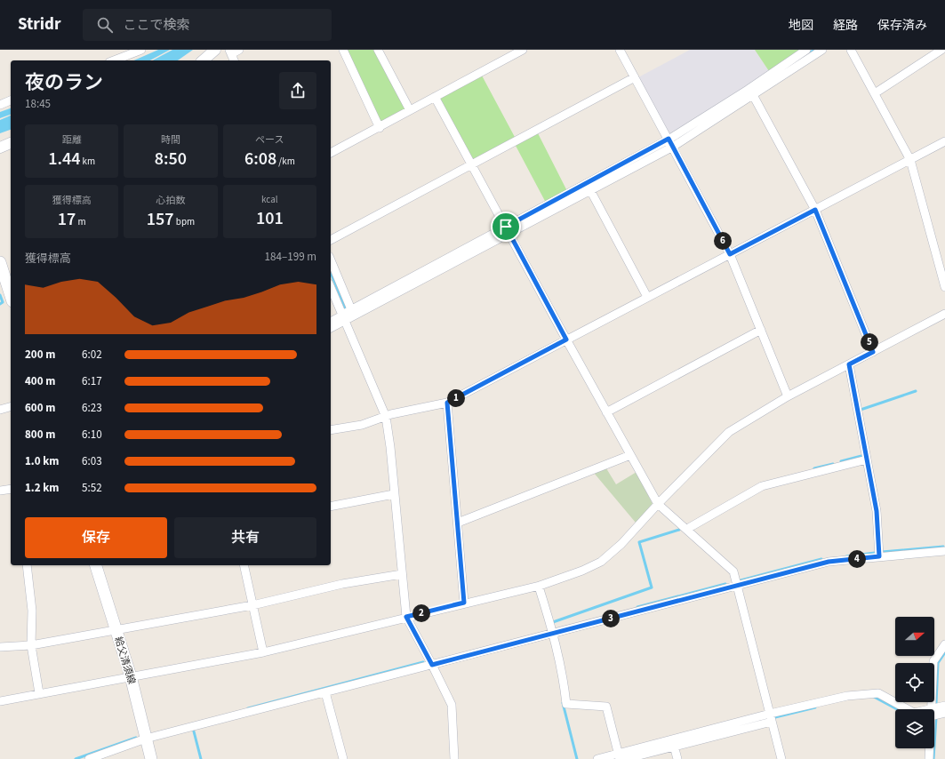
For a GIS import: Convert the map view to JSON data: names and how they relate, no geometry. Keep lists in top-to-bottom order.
{
  "streets": {
    "main road": ["給父清須線"]
  },
  "north": "right",
  "page": {
    "header": "Stridr",
    "search": "ここで検索",
    "nav": ["地図", "経路", "保存済み"],
    "heading": ["夜のラン", "18:45"],
    "stats": [
      ["距離", "1.44 km"],
      ["時間", "8:50"],
      ["ペース", "6:08 /km"],
      ["獲得標高", "17 m"],
      ["心拍数", "157 bpm"],
      ["kcal", "101"]
    ],
    "pins": [
      "6",
      "5",
      "1",
      "4",
      "2",
      "3"
    ],
    "chart": ["獲得標高", "184–199 m"],
    "list": [
      {
        "name": "200 m",
        "note": "6:02"
      },
      {
        "name": "400 m",
        "note": "6:17"
      },
      {
        "name": "600 m",
        "note": "6:23"
      },
      {
        "name": "800 m",
        "note": "6:10"
      },
      {
        "name": "1.0 km",
        "note": "6:03"
      },
      {
        "name": "1.2 km",
        "note": "5:52"
      }
    ],
    "buttons": ["保存", "共有"]
  }
}
